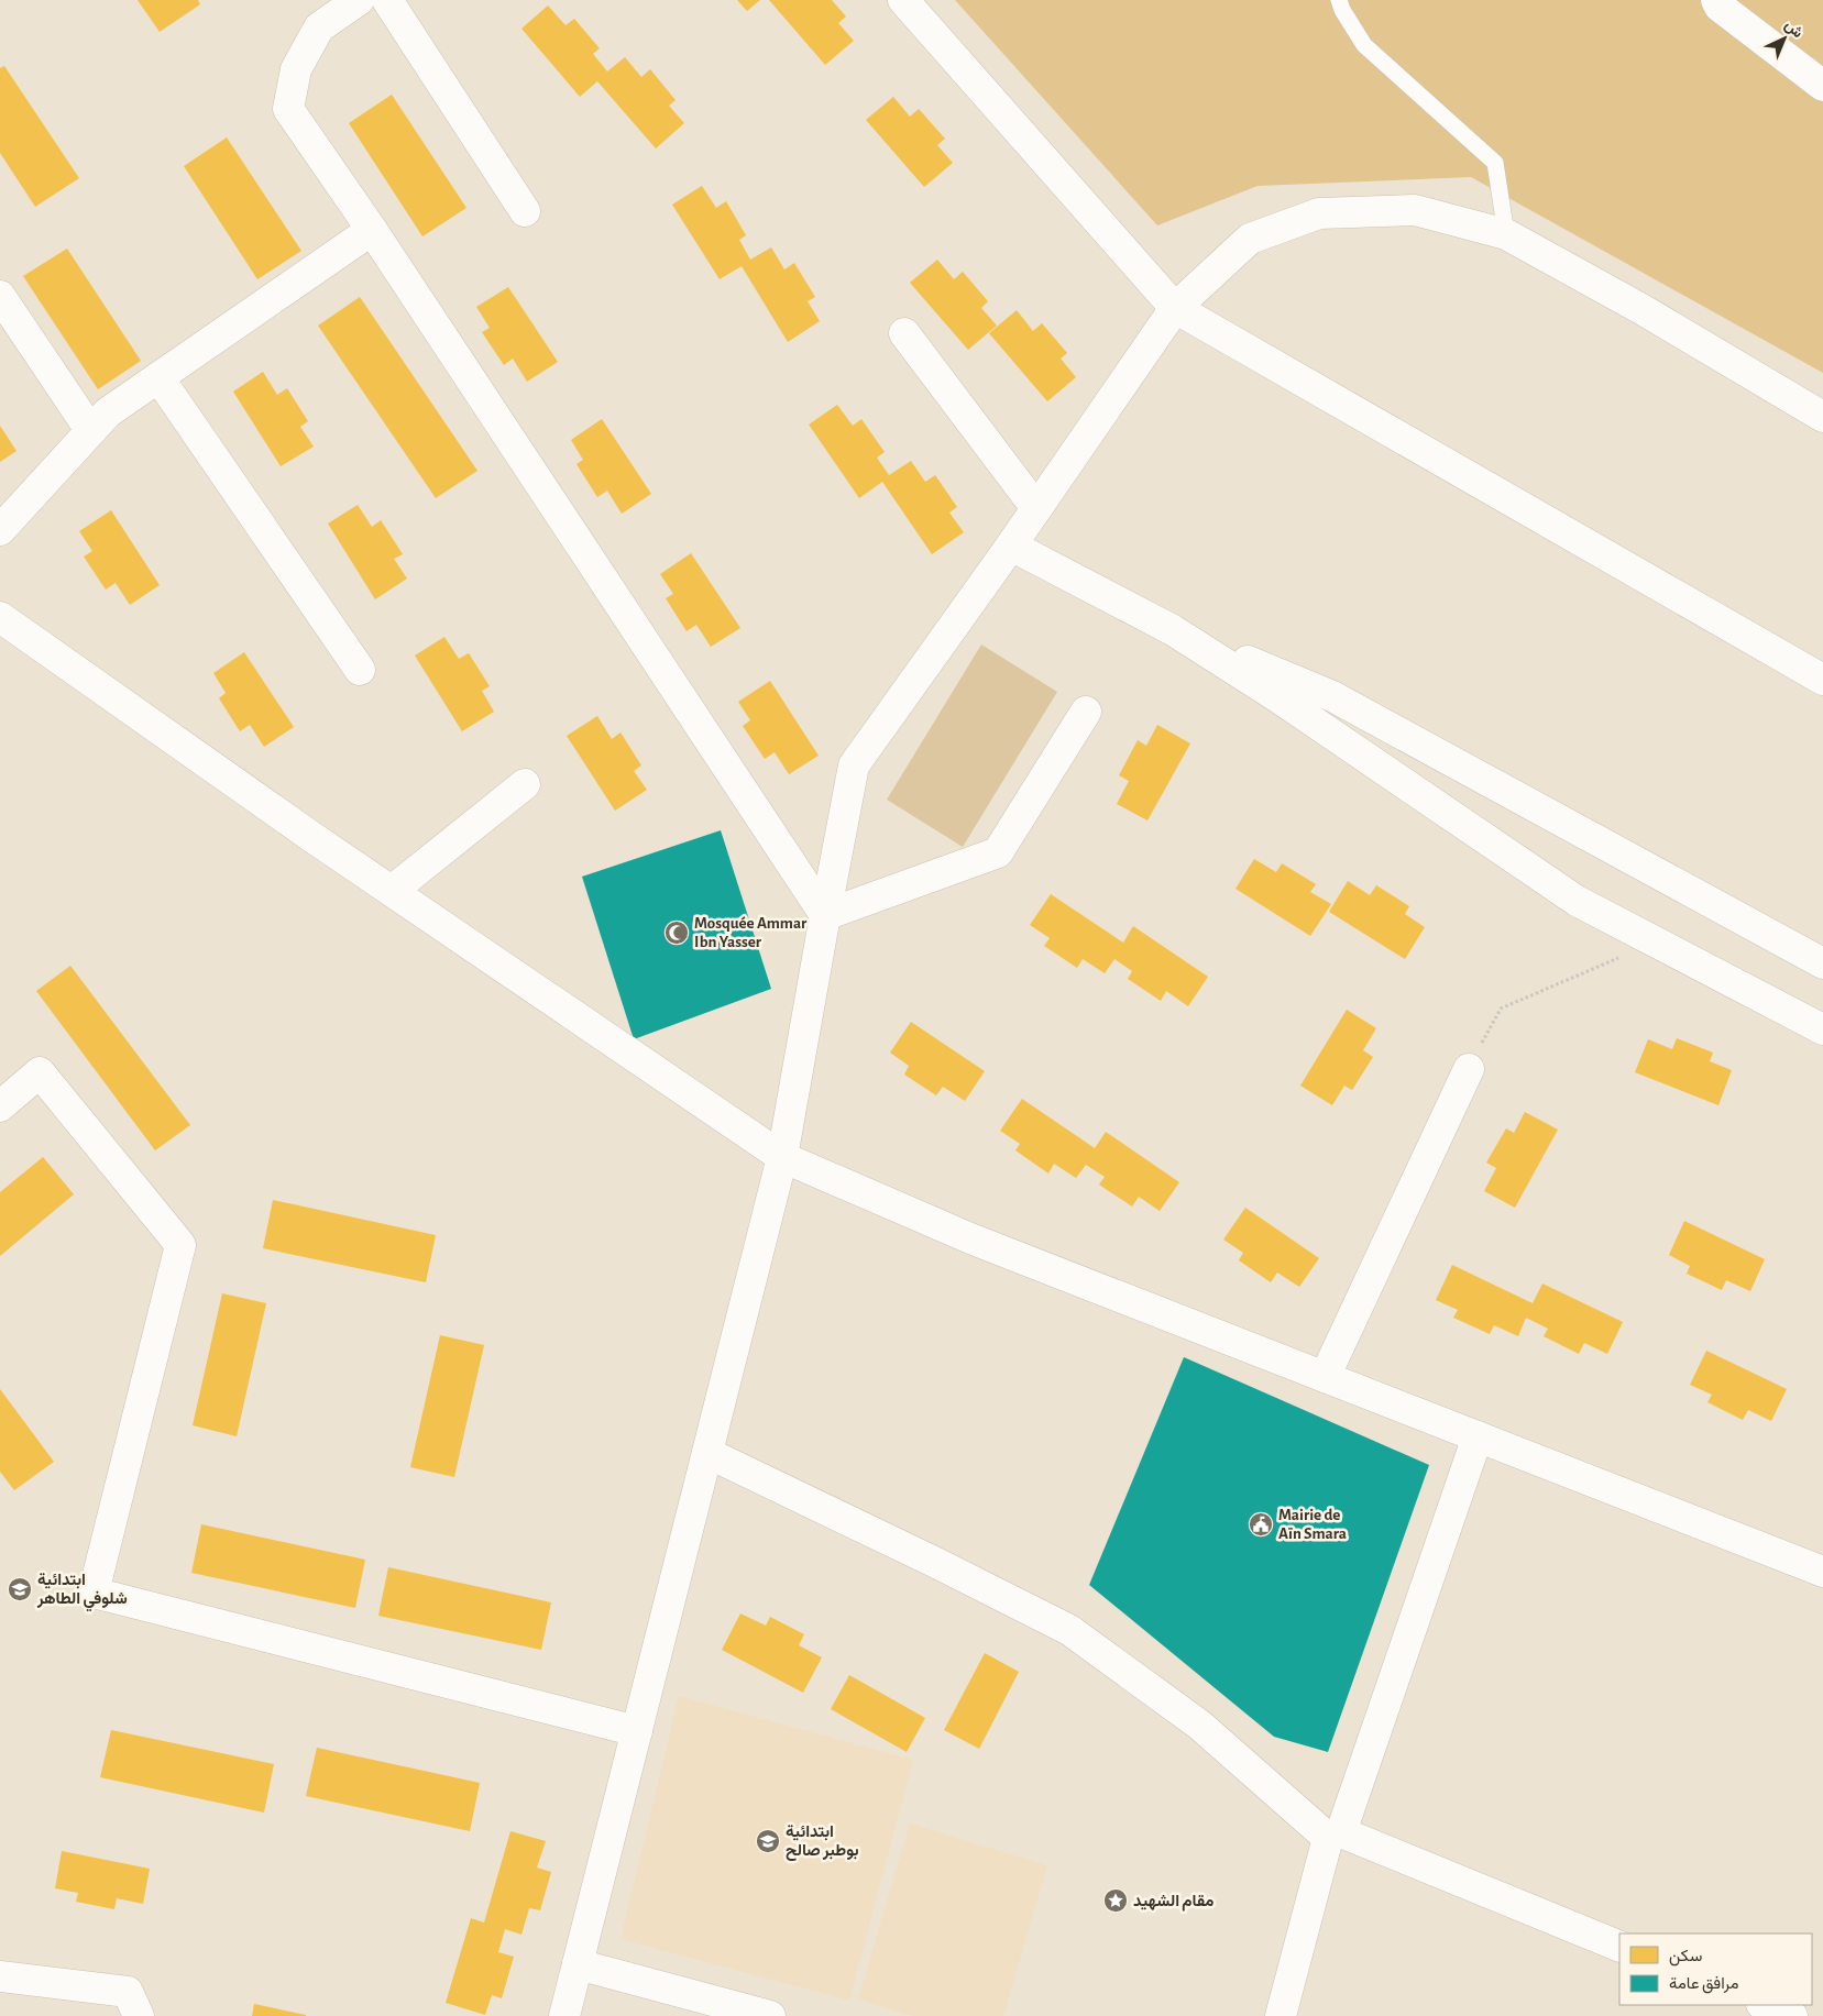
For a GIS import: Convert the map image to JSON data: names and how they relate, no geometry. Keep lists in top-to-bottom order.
{
  "places": {
    "mosque": ["Mosquée Ammar Ibn Yasser"],
    "public building": ["Mairie de Aïn Smara"],
    "school or university": ["ابتدائية شلوفي الطاهر", "ابتدائية بوطبر صالح"],
    "place": ["مقام الشهيد"]
  },
  "legend": ["سكن", "مرافق عامة"],
  "north": "top right"
}
